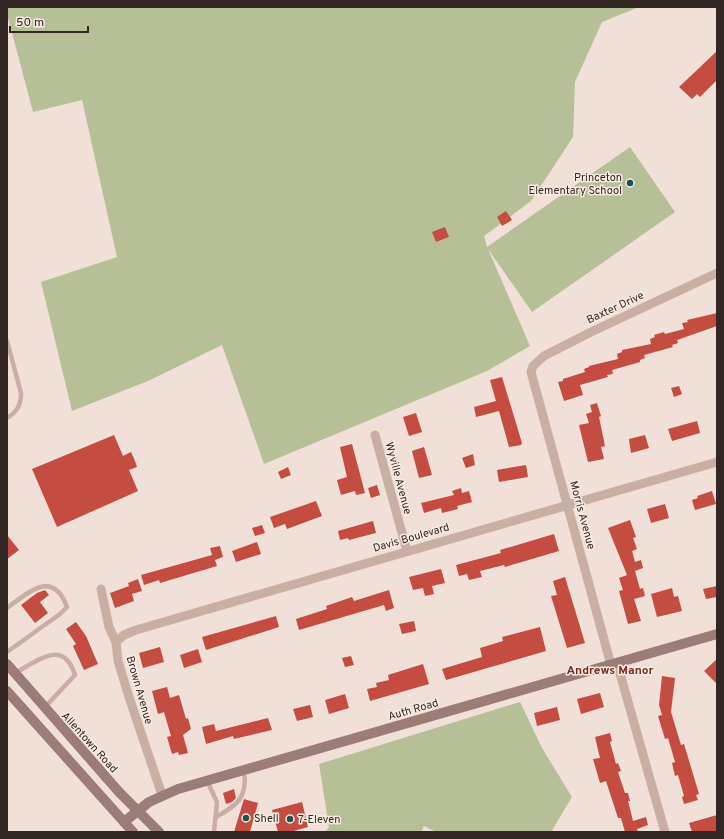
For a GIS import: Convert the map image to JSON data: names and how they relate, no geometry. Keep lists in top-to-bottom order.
{
  "streets": {
    "main road": ["Auth Road", "Allentown Road"],
    "street": [
      "Baxter Drive",
      "Wyville Avenue",
      "Morris Avenue",
      "Davis Boulevard",
      "Brown Avenue"
    ]
  },
  "crossings": [
    ["Baxter Drive", "Morris Avenue"],
    ["Wyville Avenue", "Davis Boulevard"],
    ["Morris Avenue", "Davis Boulevard"],
    ["Morris Avenue", "Auth Road"],
    ["Davis Boulevard", "Brown Avenue"],
    ["Brown Avenue", "Auth Road"],
    ["Auth Road", "Allentown Road"]
  ],
  "districts": ["Andrews Manor"],
  "places": ["Princeton Elementary School", "Shell", "7-Eleven"],
  "scale_bar": "50 m"
}
